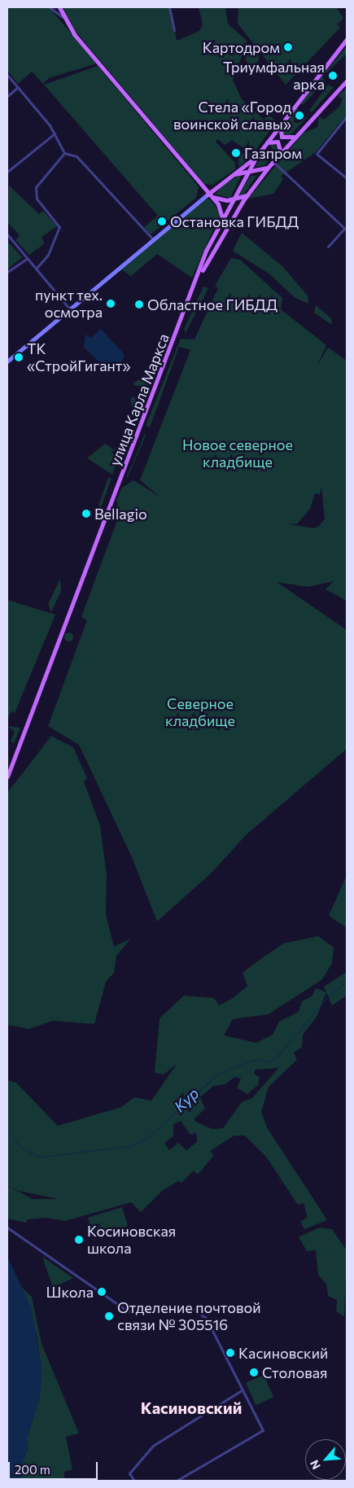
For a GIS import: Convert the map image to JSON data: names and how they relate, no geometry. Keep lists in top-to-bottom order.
{
  "streets": {
    "main road": ["улица Карла Маркса"]
  },
  "districts": ["Касиновский"],
  "water": ["Кур"],
  "parks": ["Новое северное кладбище", "Северное кладбище"],
  "places": [
    "Картодром",
    "Триумфальная арка",
    "Стела «Город воинской славы»",
    "Газпром",
    "Остановка ГИБДД",
    "пункт тех. осмотра",
    "Областное ГИБДД",
    "ТК «СтройГигант»",
    "Bellagio",
    "Косиновская школа",
    "Школа",
    "Отделение почтовой связи № 305516",
    "Касиновский",
    "Столовая"
  ],
  "scale_bar": "200 m",
  "north": "bottom left"
}
